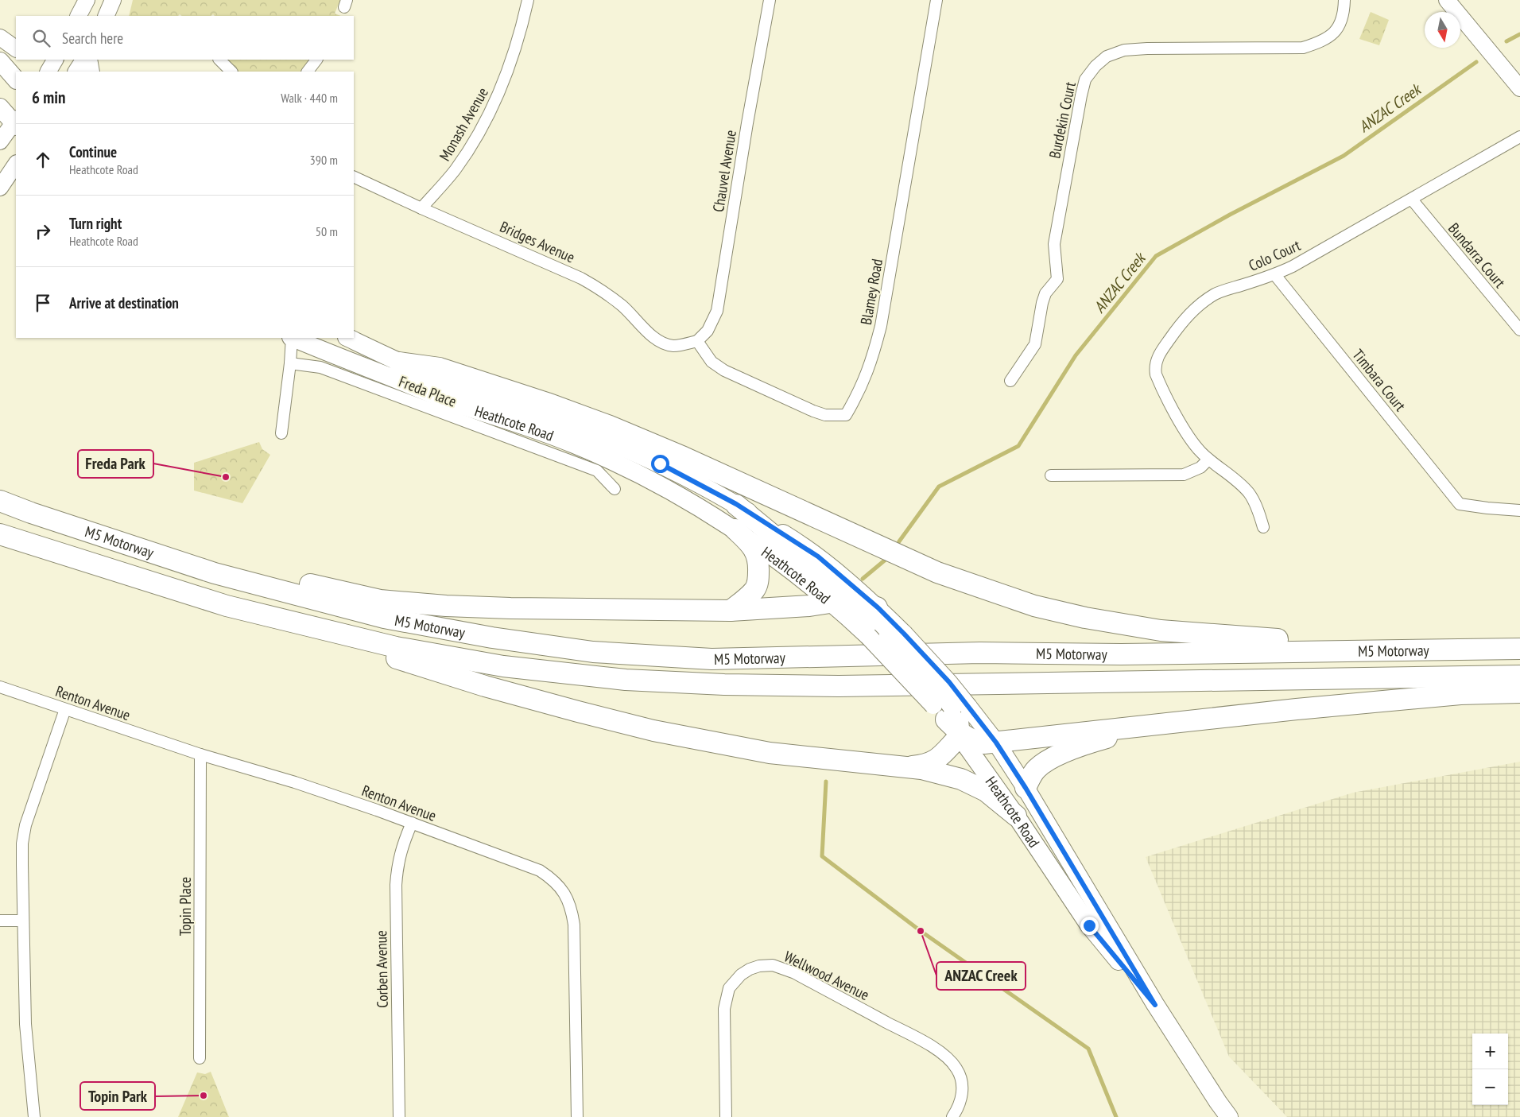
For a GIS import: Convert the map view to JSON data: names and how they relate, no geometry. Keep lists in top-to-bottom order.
{
  "streets": {
    "highway": ["M5 Motorway"],
    "main road": ["Heathcote Road"],
    "street": [
      "Burdekin Court",
      "Monash Avenue",
      "Chauvel Avenue",
      "Bridges Avenue",
      "Colo Court",
      "Bundarra Court",
      "Blamey Road",
      "Timbara Court",
      "Freda Place",
      "Renton Avenue",
      "Topin Place",
      "Corben Avenue",
      "Wellwood Avenue"
    ]
  },
  "crossings": [
    ["Monash Avenue", "Bridges Avenue"],
    ["Chauvel Avenue", "Bridges Avenue"],
    ["Chauvel Avenue", "Blamey Road"],
    ["Bridges Avenue", "Blamey Road"],
    ["Colo Court", "Bundarra Court"],
    ["Colo Court", "Timbara Court"],
    ["Renton Avenue", "Topin Place"],
    ["Renton Avenue", "Corben Avenue"]
  ],
  "water": ["ANZAC Creek"],
  "places": ["Freda Park", "ANZAC Creek", "Topin Park"],
  "north": "bottom",
  "page": {
    "search": "Search here",
    "heading": ["6 min", "Walk · 440 m"],
    "list": [
      ["Continue", "Heathcote Road", "390 m"],
      ["Turn right", "Heathcote Road", "50 m"],
      "Arrive at destination"
    ],
    "map_buttons": ["+", "−"]
  }
}
